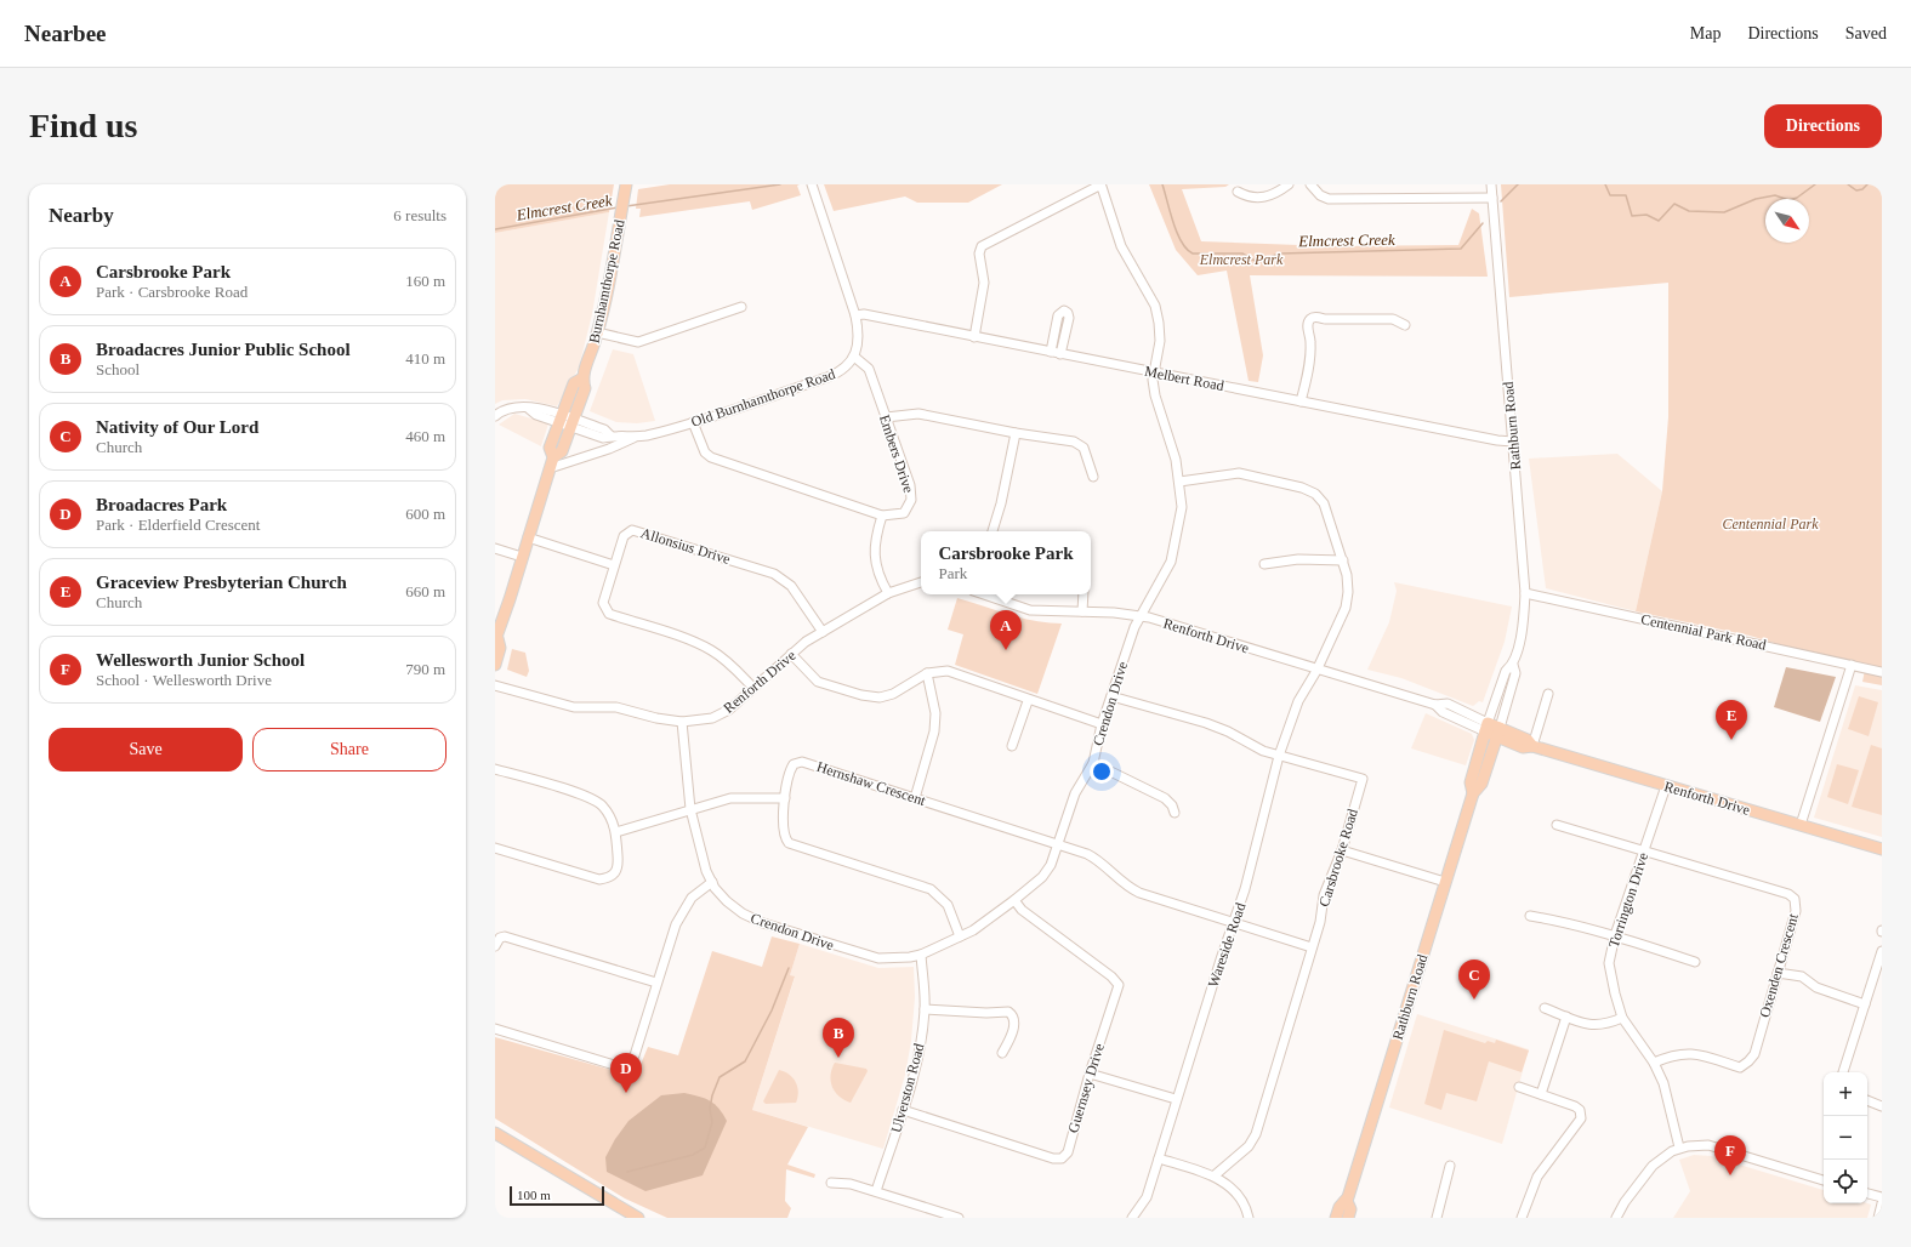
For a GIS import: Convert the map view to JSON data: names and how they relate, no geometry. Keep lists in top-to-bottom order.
{
  "streets": {
    "main road": ["Burnhamthorpe Road", "Rathburn Road", "Renforth Drive"],
    "street": [
      "Melbert Road",
      "Old Burnhamthorpe Road",
      "Embers Drive",
      "Allonsius Drive",
      "Centennial Park Road",
      "Crendon Drive",
      "Hernshaw Crescent",
      "Carsbrooke Road",
      "Torrington Drive",
      "Wareside Road",
      "Oxenden Crescent",
      "Ulverston Road",
      "Guernsey Drive"
    ]
  },
  "crossings": [
    ["Burnhamthorpe Road", "Old Burnhamthorpe Road"],
    ["Melbert Road", "Rathburn Road"],
    ["Melbert Road", "Crendon Drive"],
    ["Old Burnhamthorpe Road", "Embers Drive"],
    ["Rathburn Road", "Centennial Park Road"],
    ["Rathburn Road", "Renforth Drive"],
    ["Allonsius Drive", "Renforth Drive"],
    ["Renforth Drive", "Crendon Drive"],
    ["Renforth Drive", "Torrington Drive"],
    ["Renforth Drive", "Wareside Road"],
    ["Crendon Drive", "Hernshaw Crescent"],
    ["Crendon Drive", "Carsbrooke Road"],
    ["Crendon Drive", "Wareside Road"],
    ["Crendon Drive", "Ulverston Road"],
    ["Crendon Drive", "Guernsey Drive"],
    ["Hernshaw Crescent", "Carsbrooke Road"],
    ["Hernshaw Crescent", "Wareside Road"],
    ["Carsbrooke Road", "Wareside Road"],
    ["Torrington Drive", "Oxenden Crescent"],
    ["Ulverston Road", "Guernsey Drive"]
  ],
  "water": ["Elmcrest Creek"],
  "parks": ["Elmcrest Park", "Centennial Park"],
  "scale_bar": "100 m",
  "north": "bottom right",
  "page": {
    "header": "Nearbee",
    "nav": ["Map", "Directions", "Saved"],
    "buttons": [
      "Directions",
      ["Save", "Share"]
    ],
    "title": "Find us",
    "heading": ["Nearby", "6 results"],
    "list": [
      {
        "mark": "A",
        "name": "Carsbrooke Park",
        "note": "Park · Carsbrooke Road",
        "value": "160 m"
      },
      {
        "mark": "B",
        "name": "Broadacres Junior Public School",
        "note": "School",
        "value": "410 m"
      },
      {
        "mark": "C",
        "name": "Nativity of Our Lord",
        "note": "Church",
        "value": "460 m"
      },
      {
        "mark": "D",
        "name": "Broadacres Park",
        "note": "Park · Elderfield Crescent",
        "value": "600 m"
      },
      {
        "mark": "E",
        "name": "Graceview Presbyterian Church",
        "note": "Church",
        "value": "660 m"
      },
      {
        "mark": "F",
        "name": "Wellesworth Junior School",
        "note": "School · Wellesworth Drive",
        "value": "790 m"
      }
    ],
    "popup": ["Carsbrooke Park", "Park"],
    "pins": [
      "A",
      "E",
      "C",
      "B",
      "D",
      "F"
    ],
    "map_buttons": ["+", "−"],
    "scale": "100 m"
  }
}
